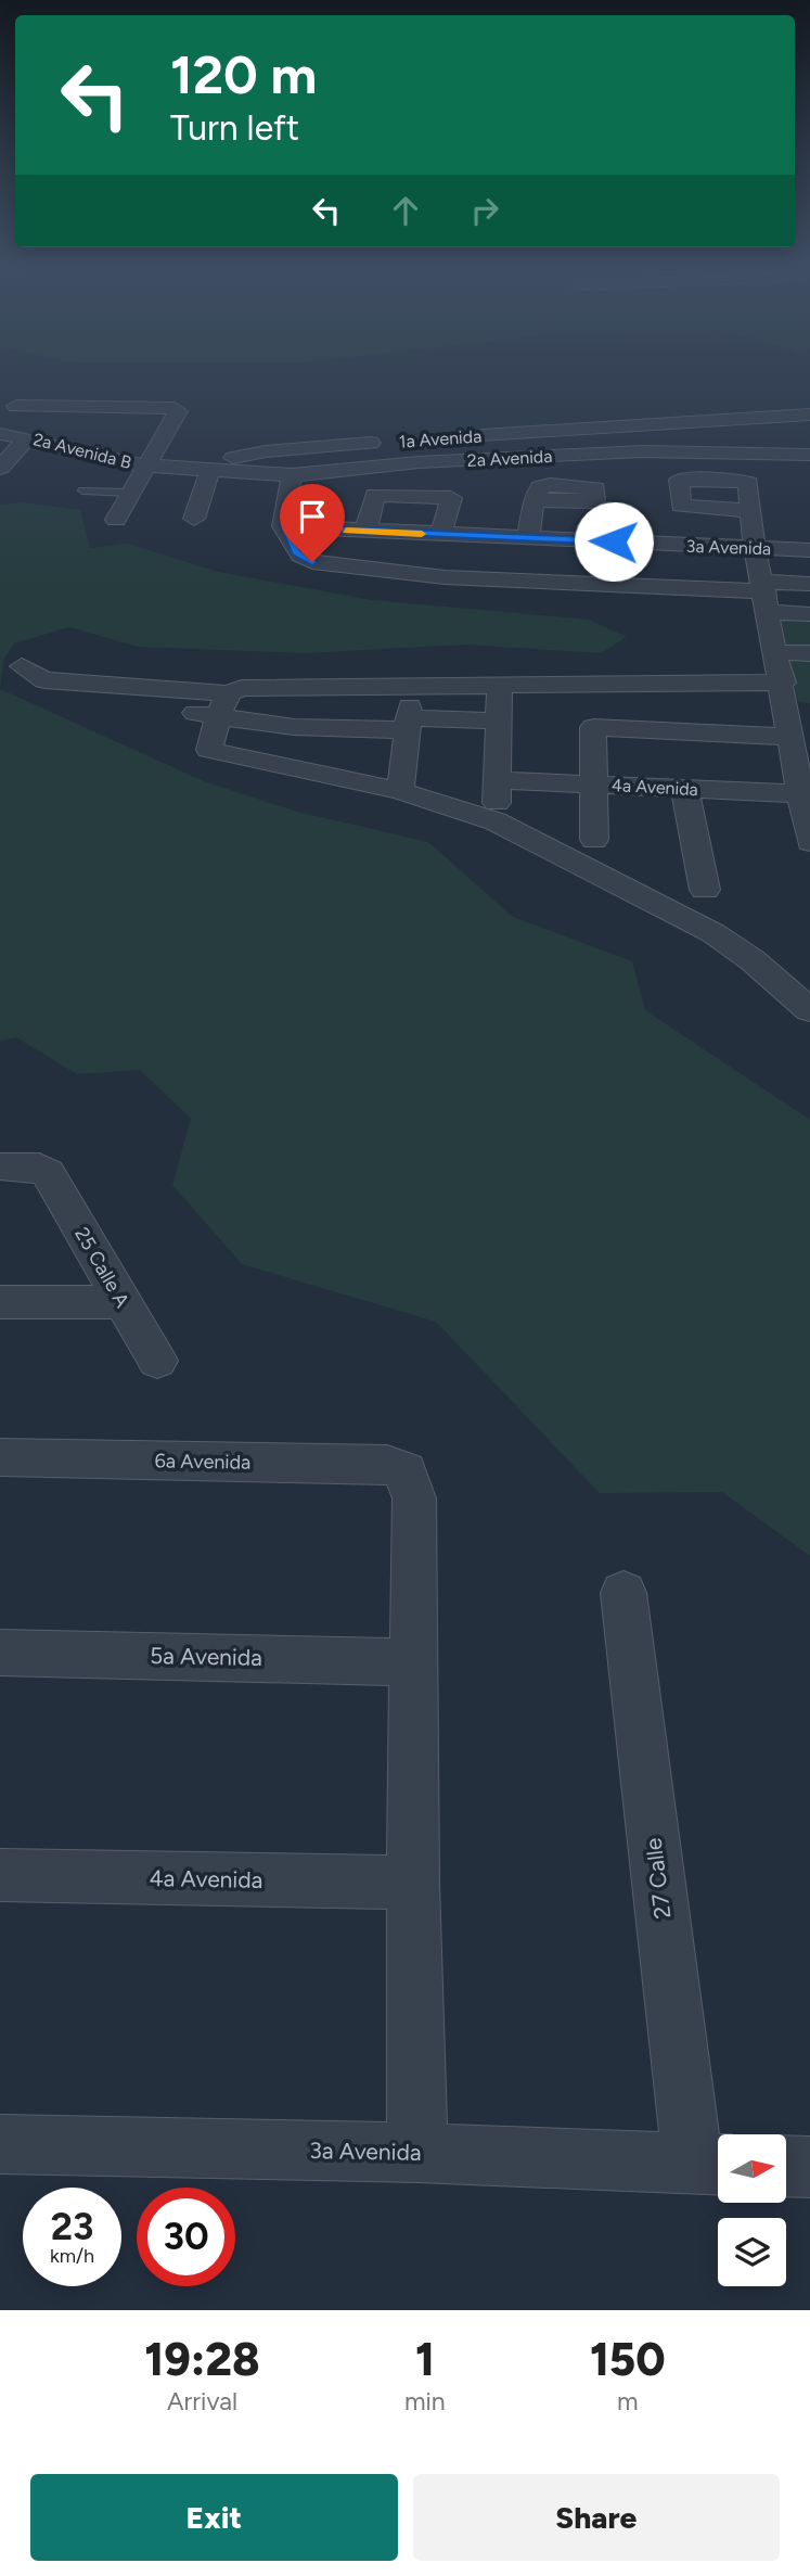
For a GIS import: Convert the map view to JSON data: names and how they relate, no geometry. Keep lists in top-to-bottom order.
{
  "streets": {
    "street": [
      "1a Avenida",
      "2a Avenida B",
      "2a Avenida",
      "3a Avenida",
      "4a Avenida",
      "25 Calle A",
      "6a Avenida",
      "5a Avenida",
      "27 Calle"
    ]
  },
  "crossings": [
    ["1a Avenida", "2a Avenida B"],
    ["1a Avenida", "2a Avenida"],
    ["2a Avenida B", "2a Avenida"],
    ["3a Avenida", "27 Calle"],
    ["6a Avenida", "5a Avenida"]
  ],
  "north": "right",
  "page": {
    "turn": ["120 m", "Turn left"],
    "speed": "23 km/h",
    "limit": "30",
    "eta": [
      "19:28",
      "Arrival",
      "1",
      "min",
      "150",
      "m"
    ],
    "buttons": ["Exit", "Share"]
  }
}
